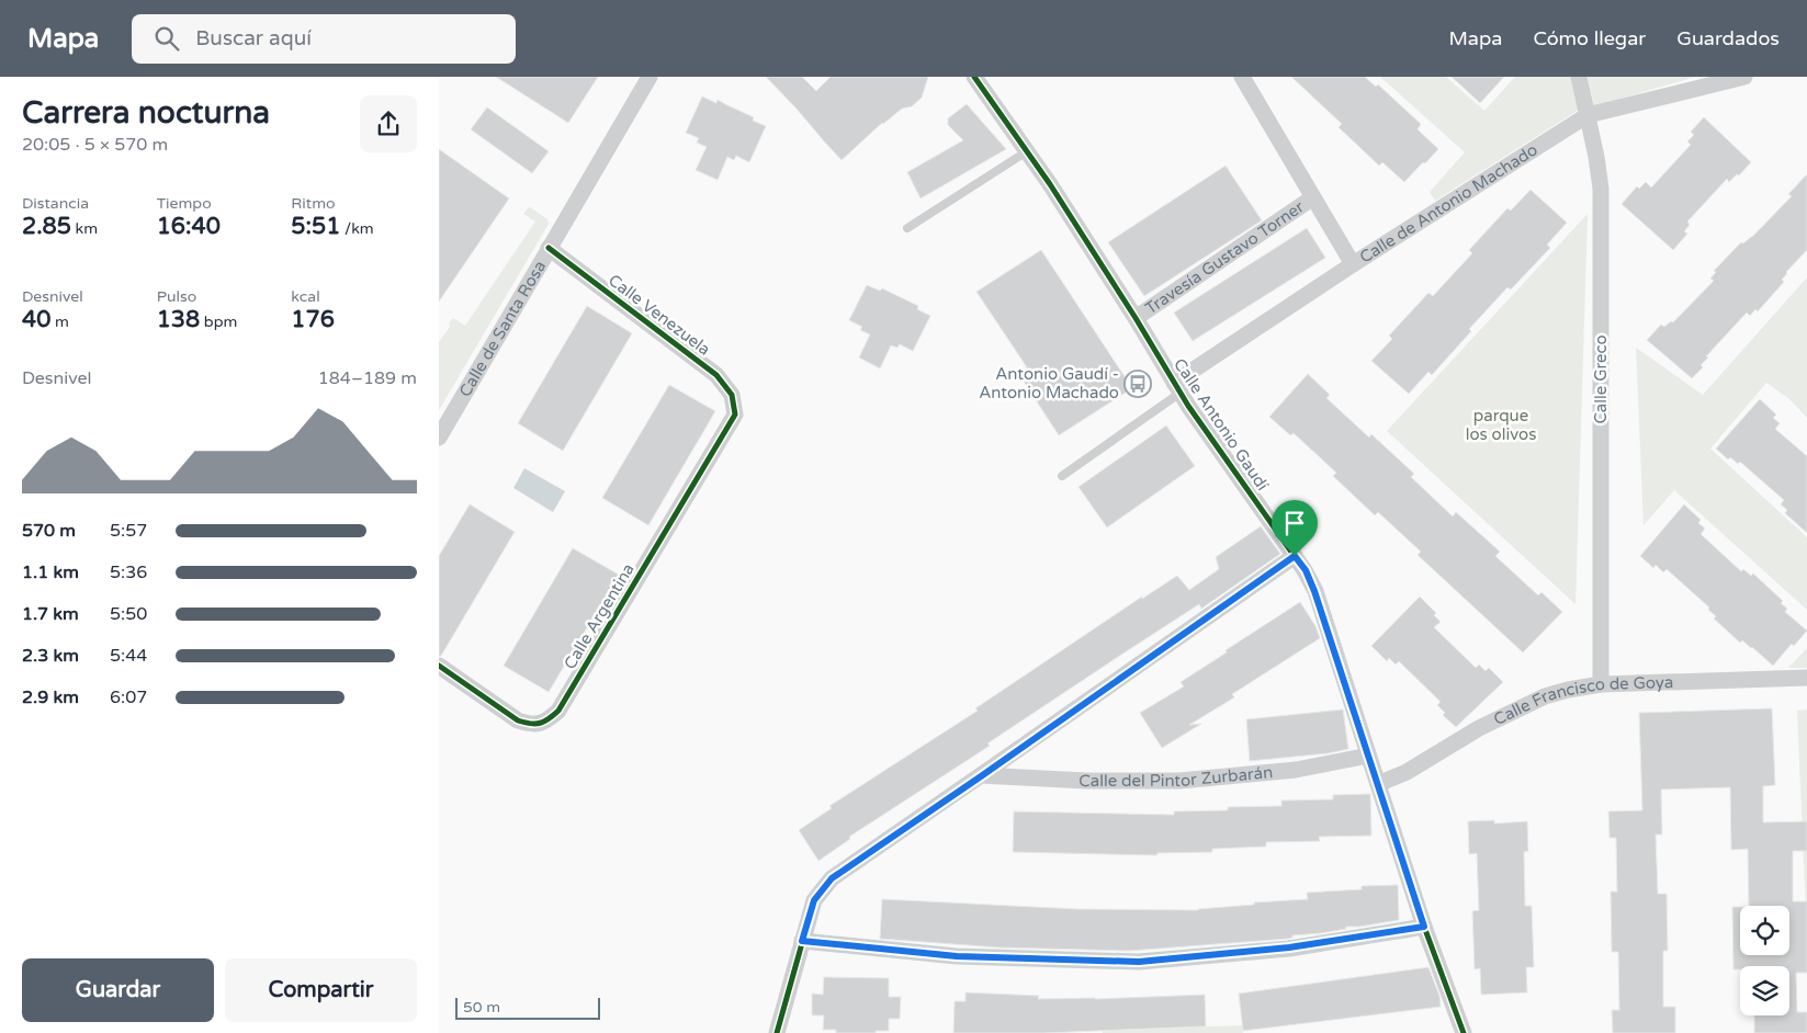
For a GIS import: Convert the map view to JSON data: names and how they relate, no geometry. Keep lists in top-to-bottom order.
{
  "streets": {
    "street": [
      "Calle de Antonio Machado",
      "Travesía Gustavo Torner",
      "Calle Venezuela",
      "Calle de Santa Rosa",
      "Calle Greco",
      "Calle Antonio Gaudí",
      "Calle Argentina",
      "Calle Francisco de Goya",
      "Calle del Pintor Zurbarán"
    ]
  },
  "crossings": [
    ["Calle de Antonio Machado", "Calle Greco"],
    ["Calle de Antonio Machado", "Calle Antonio Gaudí"],
    ["Travesía Gustavo Torner", "Calle Antonio Gaudí"],
    ["Calle Venezuela", "Calle de Santa Rosa"],
    ["Calle Venezuela", "Calle Argentina"],
    ["Calle Greco", "Calle Francisco de Goya"],
    ["Calle Antonio Gaudí", "Calle Francisco de Goya"],
    ["Calle Antonio Gaudí", "Calle del Pintor Zurbarán"]
  ],
  "parks": ["parque los olivos"],
  "places": {
    "bus stop": ["Antonio Gaudí - Antonio Machado"]
  },
  "scale_bar": "50 m",
  "page": {
    "header": "Mapa",
    "search": "Buscar aquí",
    "nav": ["Mapa", "Cómo llegar", "Guardados"],
    "heading": ["Carrera nocturna", "20:05 · 5 × 570 m"],
    "stats": [
      ["Distancia", "2.85 km"],
      ["Tiempo", "16:40"],
      ["Ritmo", "5:51 /km"],
      ["Desnivel", "40 m"],
      ["Pulso", "138 bpm"],
      ["kcal", "176"]
    ],
    "chart": ["Desnivel", "184–189 m"],
    "list": [
      {
        "name": "570 m",
        "note": "5:57"
      },
      {
        "name": "1.1 km",
        "note": "5:36"
      },
      {
        "name": "1.7 km",
        "note": "5:50"
      },
      {
        "name": "2.3 km",
        "note": "5:44"
      },
      {
        "name": "2.9 km",
        "note": "6:07"
      }
    ],
    "buttons": ["Guardar", "Compartir"],
    "scale": "50 m"
  }
}
